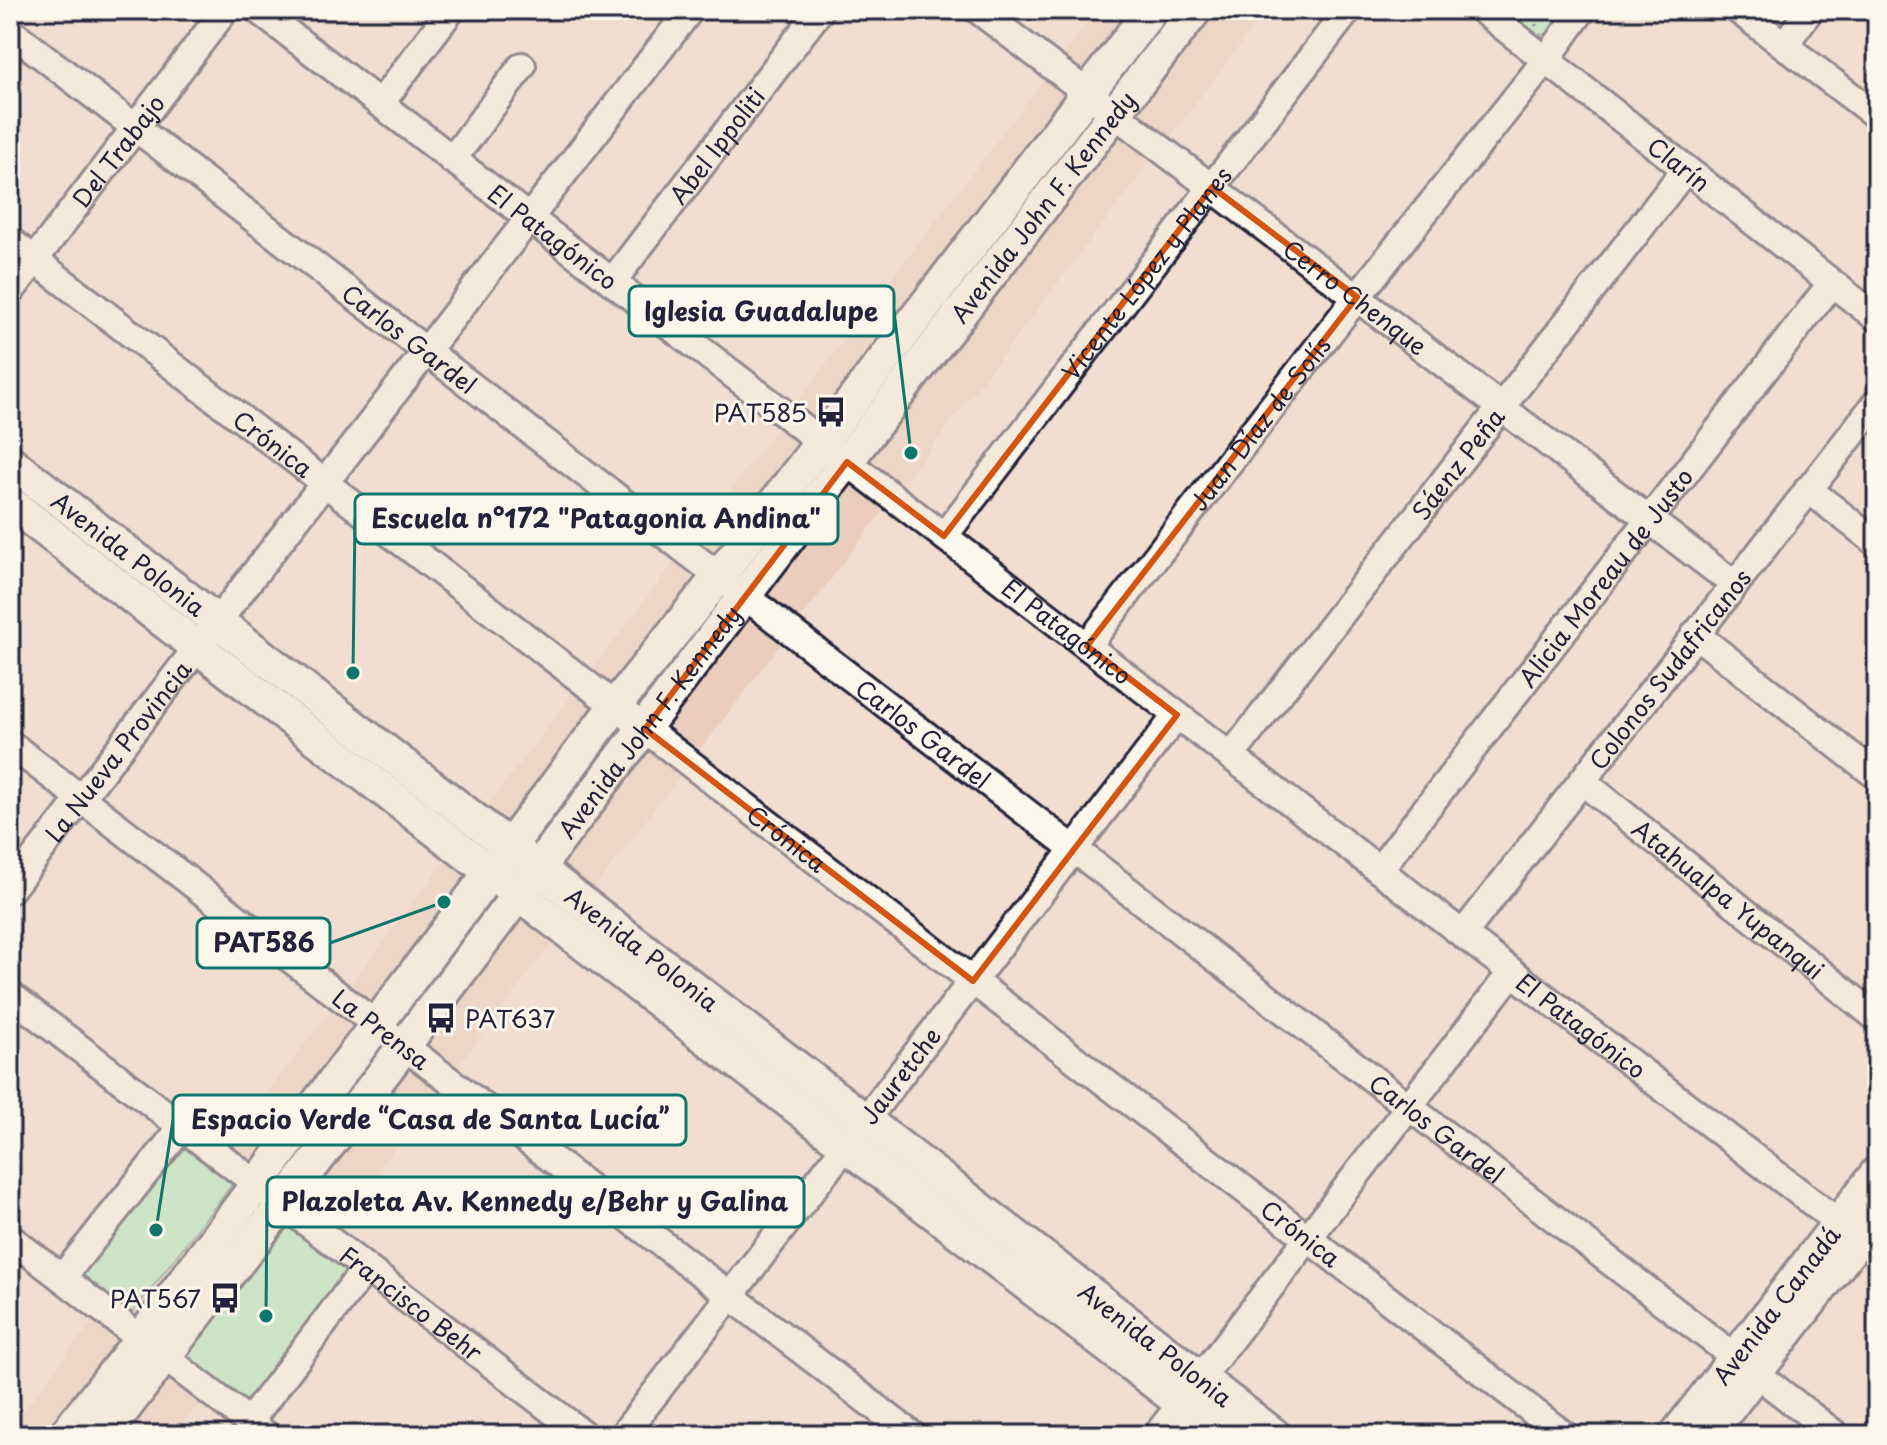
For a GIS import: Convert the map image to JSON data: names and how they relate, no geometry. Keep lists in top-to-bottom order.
{
  "streets": {
    "main road": ["Avenida John F. Kennedy", "Avenida Polonia", "Avenida Canadá"],
    "street": [
      "Abel Ippoliti",
      "Del Trabajo",
      "Clarín",
      "El Patagónico",
      "Vicente López y Planes",
      "Cerro Chenque",
      "Carlos Gardel",
      "Juan Díaz de Solís",
      "Crónica",
      "Sáenz Peña",
      "Alicia Moreau de Justo",
      "Colonos Sudafricanos",
      "La Nueva Provincia",
      "Atahualpa Yupanqui",
      "La Prensa",
      "Jauretche",
      "Francisco Behr"
    ]
  },
  "crossings": [
    ["Abel Ippoliti", "El Patagónico"],
    ["Del Trabajo", "Carlos Gardel"],
    ["Del Trabajo", "Crónica"],
    ["Clarín", "Juan Díaz de Solís"],
    ["Clarín", "Sáenz Peña"],
    ["Clarín", "Alicia Moreau de Justo"],
    ["Avenida John F. Kennedy", "El Patagónico"],
    ["Avenida John F. Kennedy", "Cerro Chenque"],
    ["Avenida John F. Kennedy", "Carlos Gardel"],
    ["Avenida John F. Kennedy", "Crónica"],
    ["Avenida John F. Kennedy", "Avenida Polonia"],
    ["Avenida John F. Kennedy", "La Prensa"],
    ["Avenida John F. Kennedy", "Francisco Behr"],
    ["El Patagónico", "Vicente López y Planes"],
    ["El Patagónico", "Juan Díaz de Solís"],
    ["El Patagónico", "Sáenz Peña"],
    ["El Patagónico", "Alicia Moreau de Justo"],
    ["El Patagónico", "Colonos Sudafricanos"],
    ["El Patagónico", "Jauretche"],
    ["El Patagónico", "Avenida Canadá"],
    ["Vicente López y Planes", "Cerro Chenque"],
    ["Cerro Chenque", "Juan Díaz de Solís"],
    ["Cerro Chenque", "Sáenz Peña"],
    ["Cerro Chenque", "Alicia Moreau de Justo"],
    ["Cerro Chenque", "Colonos Sudafricanos"],
    ["Carlos Gardel", "Jauretche"],
    ["Carlos Gardel", "Avenida Canadá"],
    ["Crónica", "Jauretche"],
    ["Avenida Polonia", "La Nueva Provincia"],
    ["Avenida Polonia", "Jauretche"],
    ["Colonos Sudafricanos", "Atahualpa Yupanqui"],
    ["La Nueva Provincia", "La Prensa"],
    ["La Prensa", "Jauretche"]
  ],
  "places": {
    "bus stop": ["PAT585", "PAT637", "PAT567"],
    "other": [
      "Iglesia Guadalupe",
      "Escuela n°172 \"Patagonia Andina\"",
      "PAT586",
      "Espacio Verde “Casa de Santa Lucía”",
      "Plazoleta Av. Kennedy e/Behr y Galina"
    ]
  }
}
